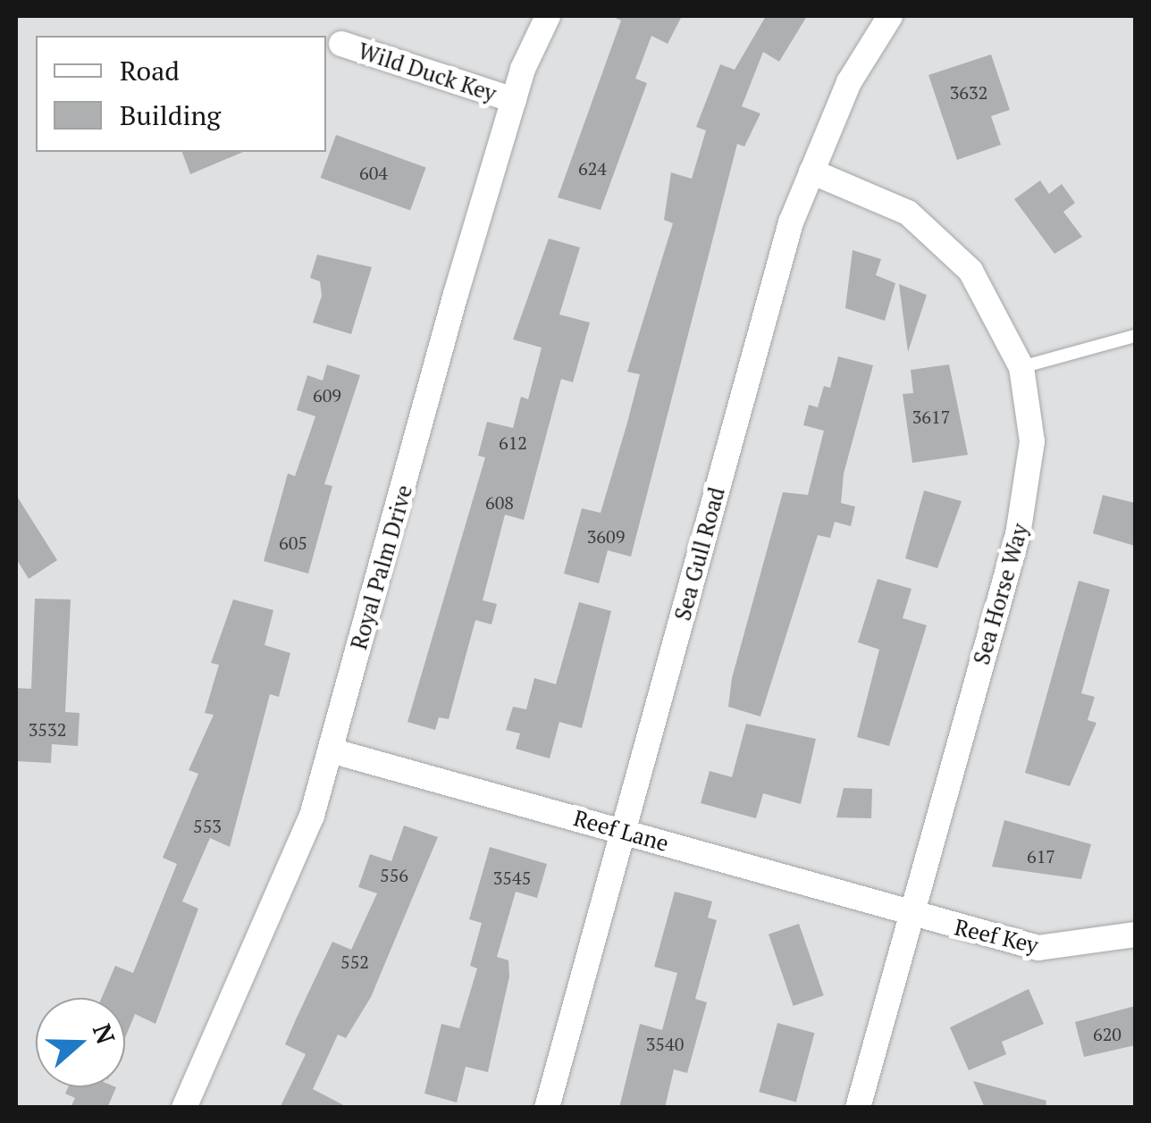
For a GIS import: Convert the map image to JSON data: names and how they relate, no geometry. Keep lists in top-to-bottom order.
{
  "streets": {
    "street": [
      "Wild Duck Key",
      "Sea Gull Road",
      "Royal Palm Drive",
      "Sea Horse Way",
      "Reef Lane",
      "Reef Key"
    ]
  },
  "crossings": [
    ["Wild Duck Key", "Royal Palm Drive"],
    ["Sea Gull Road", "Sea Horse Way"],
    ["Sea Gull Road", "Reef Lane"],
    ["Royal Palm Drive", "Reef Lane"],
    ["Sea Horse Way", "Reef Lane"],
    ["Sea Horse Way", "Reef Key"],
    ["Reef Lane", "Reef Key"]
  ],
  "house_numbers": [
    "3632",
    "624",
    "604",
    "609",
    "3617",
    "612",
    "608",
    "3609",
    "605",
    "3532",
    "553",
    "617",
    "556",
    "3545",
    "552",
    "620",
    "3540"
  ],
  "legend": ["Road", "Building"],
  "north": "right"
}
